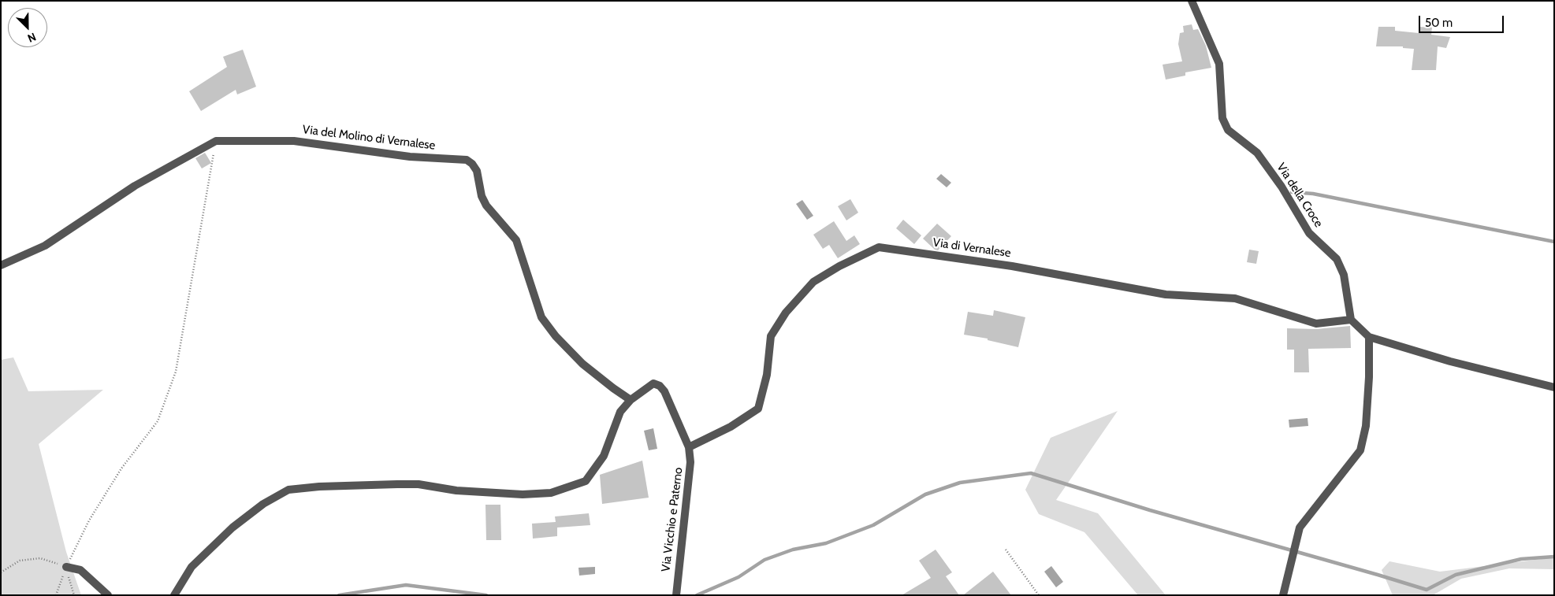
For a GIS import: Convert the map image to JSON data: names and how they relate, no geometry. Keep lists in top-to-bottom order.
{
  "streets": {
    "street": [
      "Via del Molino di Vernalese",
      "Via della Croce",
      "Via di Vernalese",
      "Via Vicchio e Paterno"
    ]
  },
  "crossings": [
    ["Via della Croce", "Via di Vernalese"],
    ["Via di Vernalese", "Via Vicchio e Paterno"]
  ],
  "scale_bar": "50 m",
  "north": "bottom right"
}
